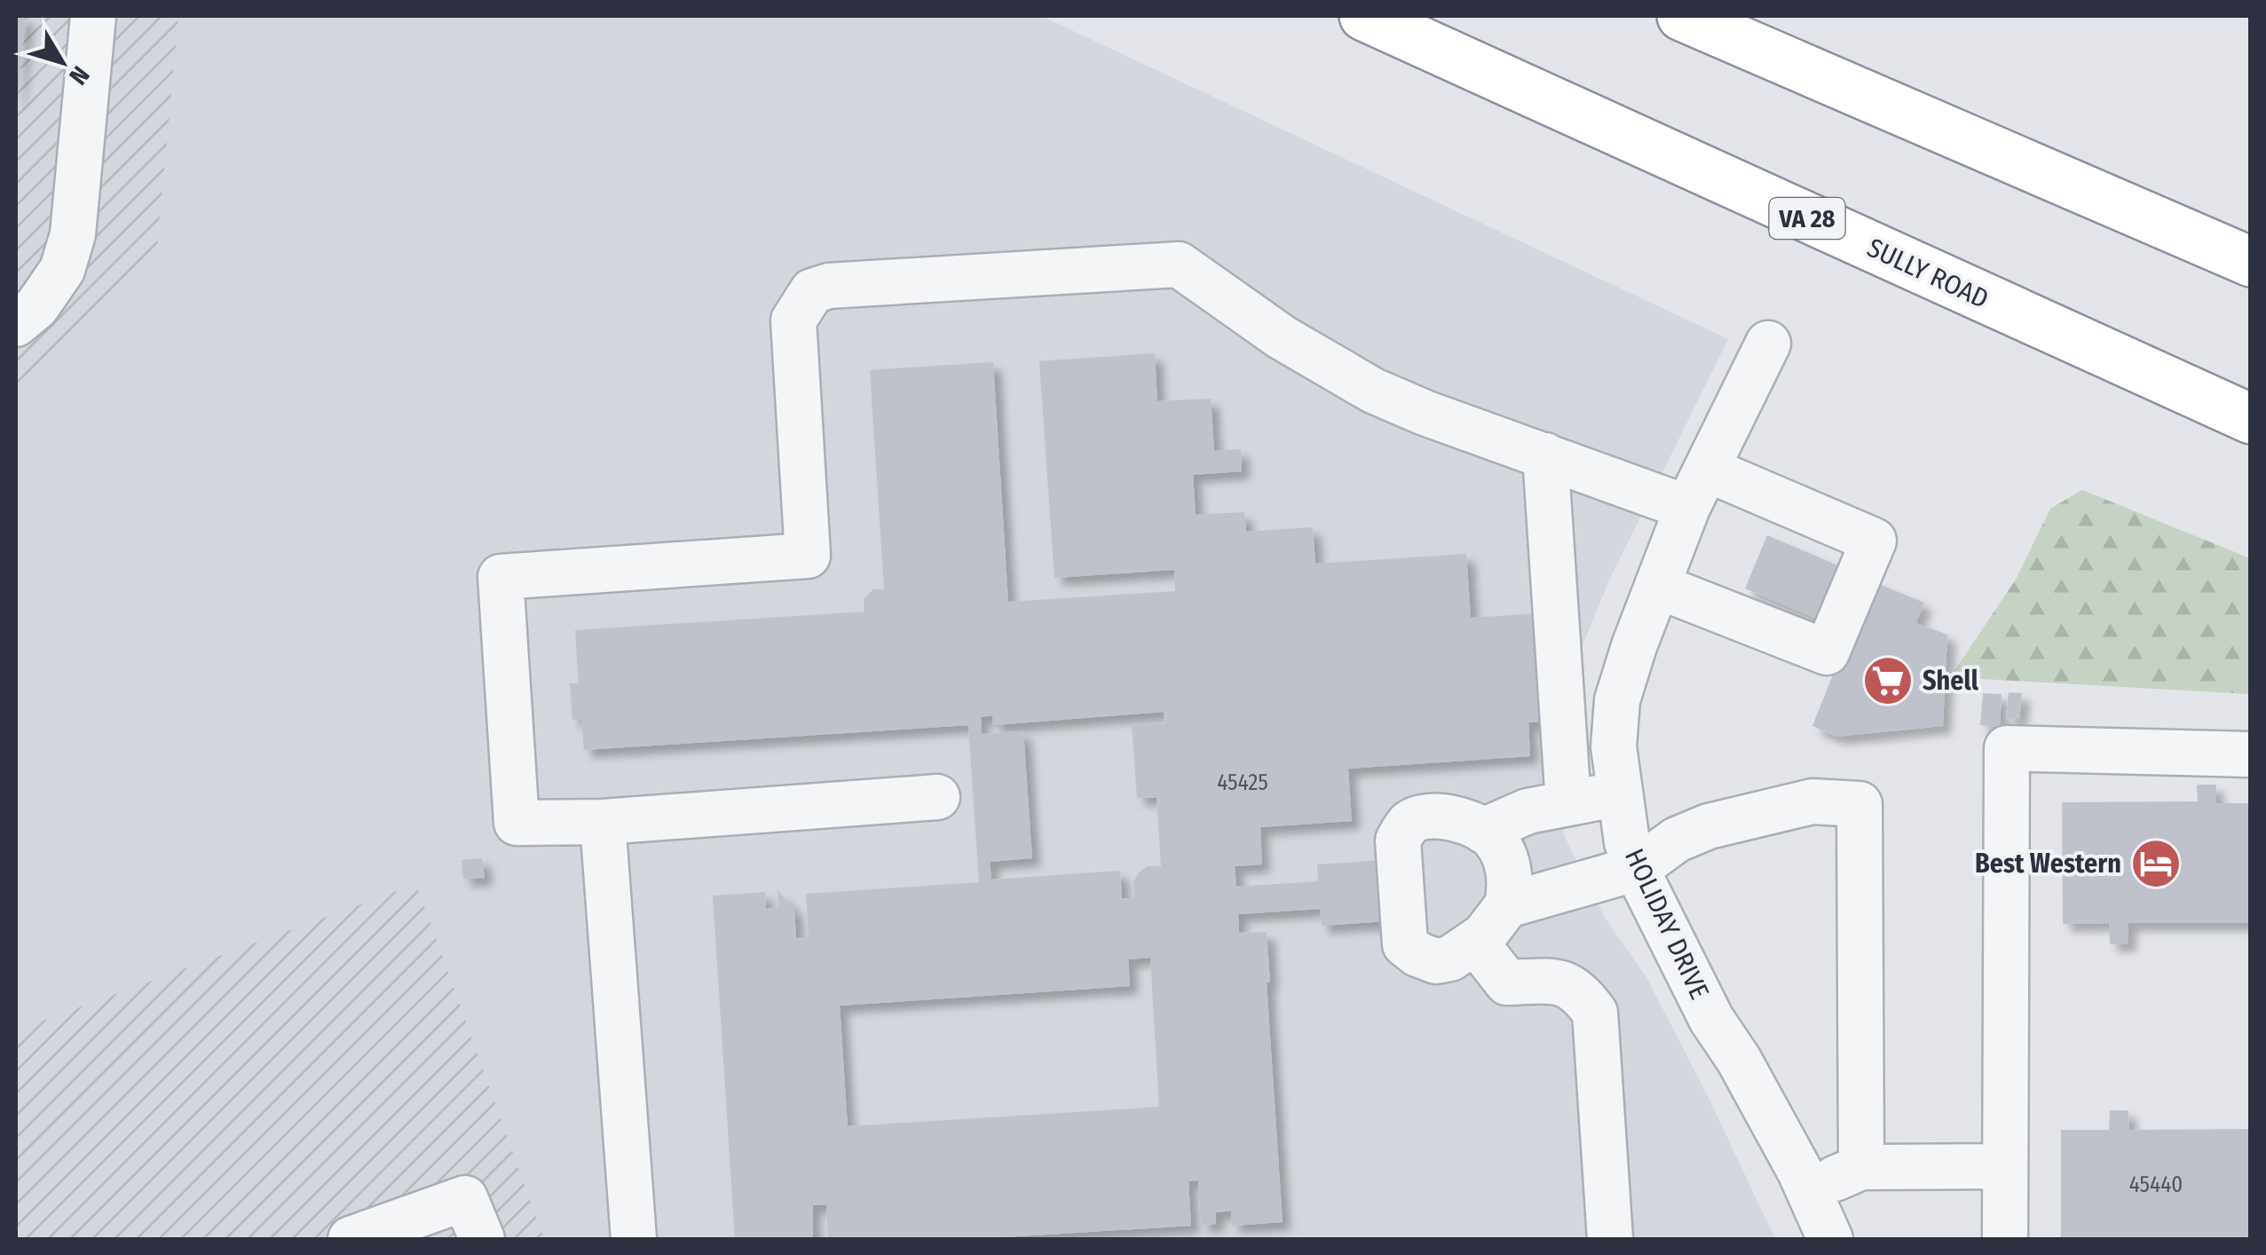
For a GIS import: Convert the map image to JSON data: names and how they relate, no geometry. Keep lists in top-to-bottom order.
{
  "streets": {
    "highway": ["VA 28", "SULLY ROAD"],
    "street": ["HOLIDAY DRIVE"]
  },
  "places": {
    "supermarket": ["Shell"],
    "hotel": ["Best Western"]
  },
  "house_numbers": ["45425", "45440"],
  "north": "bottom right"
}
